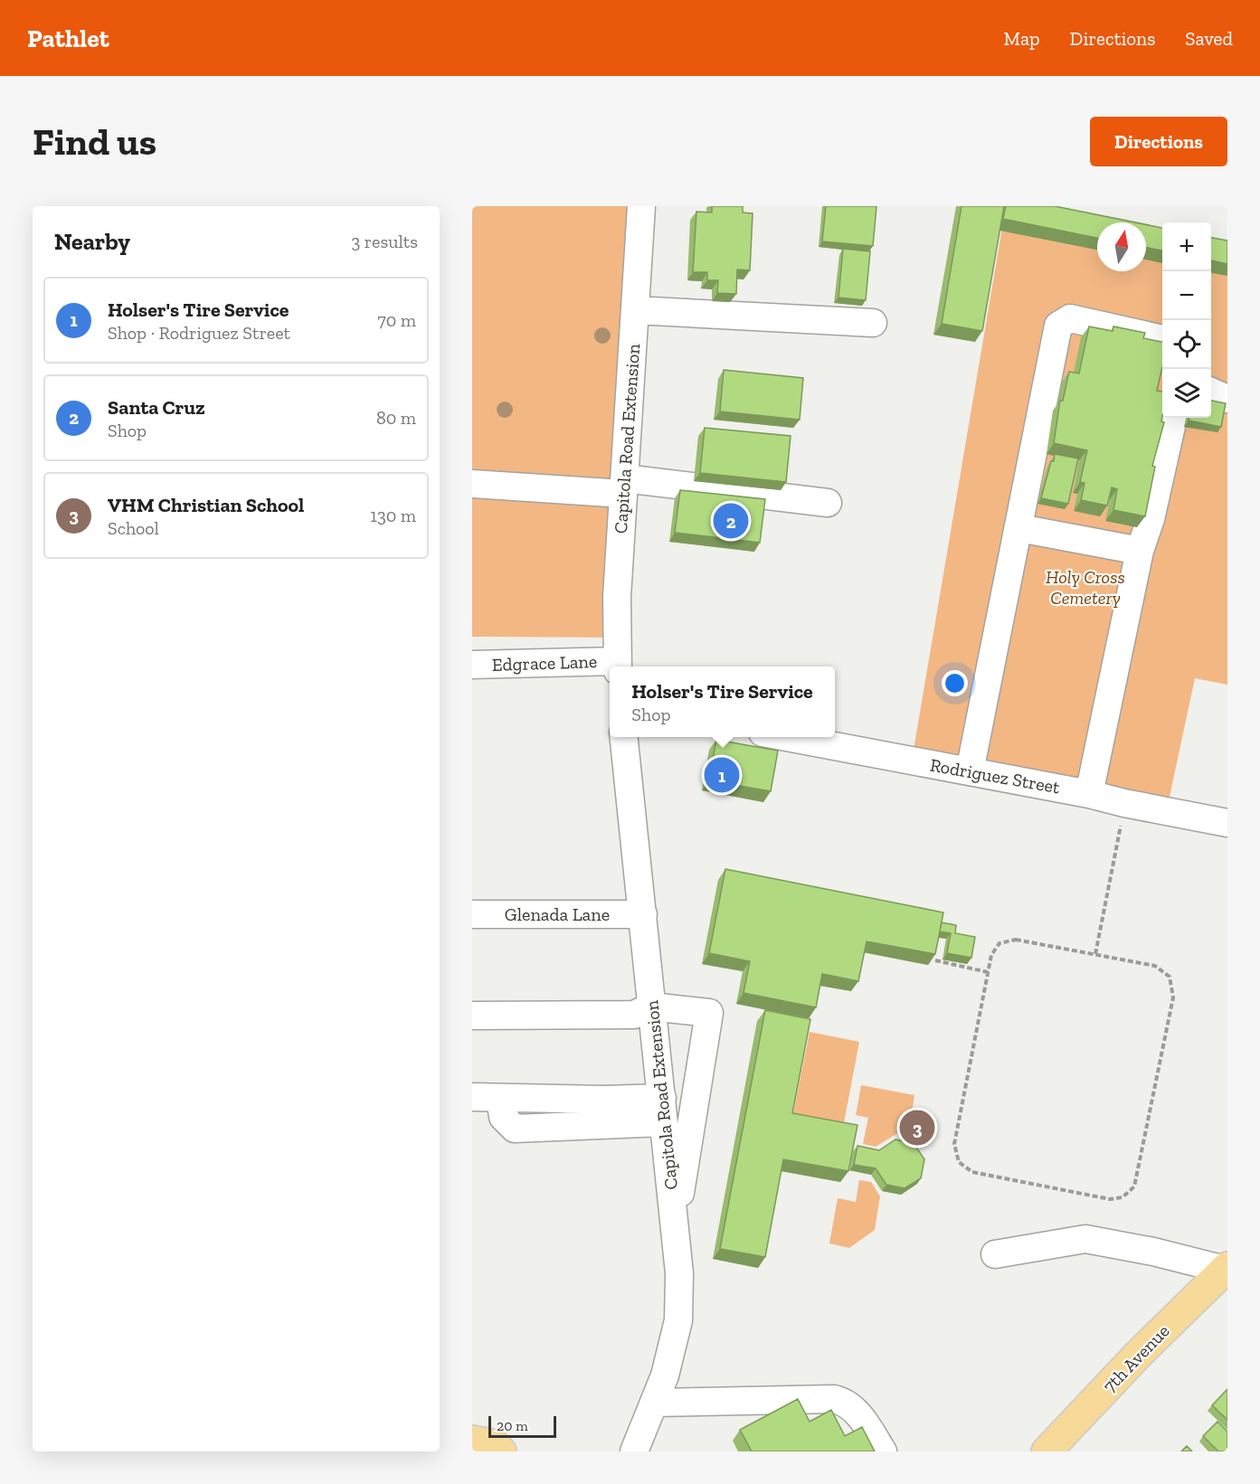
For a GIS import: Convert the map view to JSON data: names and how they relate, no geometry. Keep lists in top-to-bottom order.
{
  "streets": {
    "main road": ["7th Avenue"],
    "street": [
      "Capitola Road Extension",
      "Edgrace Lane",
      "Rodriguez Street",
      "Glenada Lane"
    ]
  },
  "crossings": [
    ["Capitola Road Extension", "Edgrace Lane"],
    ["Capitola Road Extension", "Glenada Lane"]
  ],
  "parks": ["Holy Cross Cemetery"],
  "scale_bar": "20 m",
  "north": "top",
  "page": {
    "header": "Pathlet",
    "nav": ["Map", "Directions", "Saved"],
    "buttons": "Directions",
    "title": "Find us",
    "heading": ["Nearby", "3 results"],
    "map_buttons": ["+", "−"],
    "list": [
      {
        "mark": "1",
        "name": "Holser's Tire Service",
        "note": "Shop · Rodriguez Street",
        "value": "70 m"
      },
      {
        "mark": "2",
        "name": "Santa Cruz",
        "note": "Shop",
        "value": "80 m"
      },
      {
        "mark": "3",
        "name": "VHM Christian School",
        "note": "School",
        "value": "130 m"
      }
    ],
    "pins": ["2", "1", "3"],
    "popup": ["Holser's Tire Service", "Shop"],
    "scale": "20 m"
  }
}
